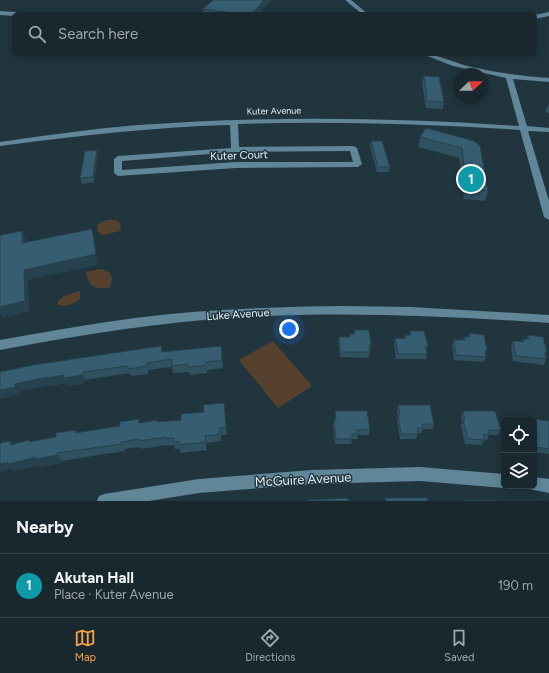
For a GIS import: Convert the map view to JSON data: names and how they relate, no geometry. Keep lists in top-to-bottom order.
{
  "streets": {
    "street": [
      "Kuter Avenue",
      "Kuter Court",
      "Luke Avenue",
      "McGuire Avenue"
    ]
  },
  "crossings": [
    ["Kuter Avenue", "Kuter Court"]
  ],
  "north": "right",
  "page": {
    "search": "Search here",
    "pins": "1",
    "heading": "Nearby",
    "list": [
      {
        "mark": "1",
        "name": "Akutan Hall",
        "note": "Place · Kuter Avenue",
        "value": "190 m"
      }
    ],
    "nav": ["Map", "Directions", "Saved"]
  }
}
